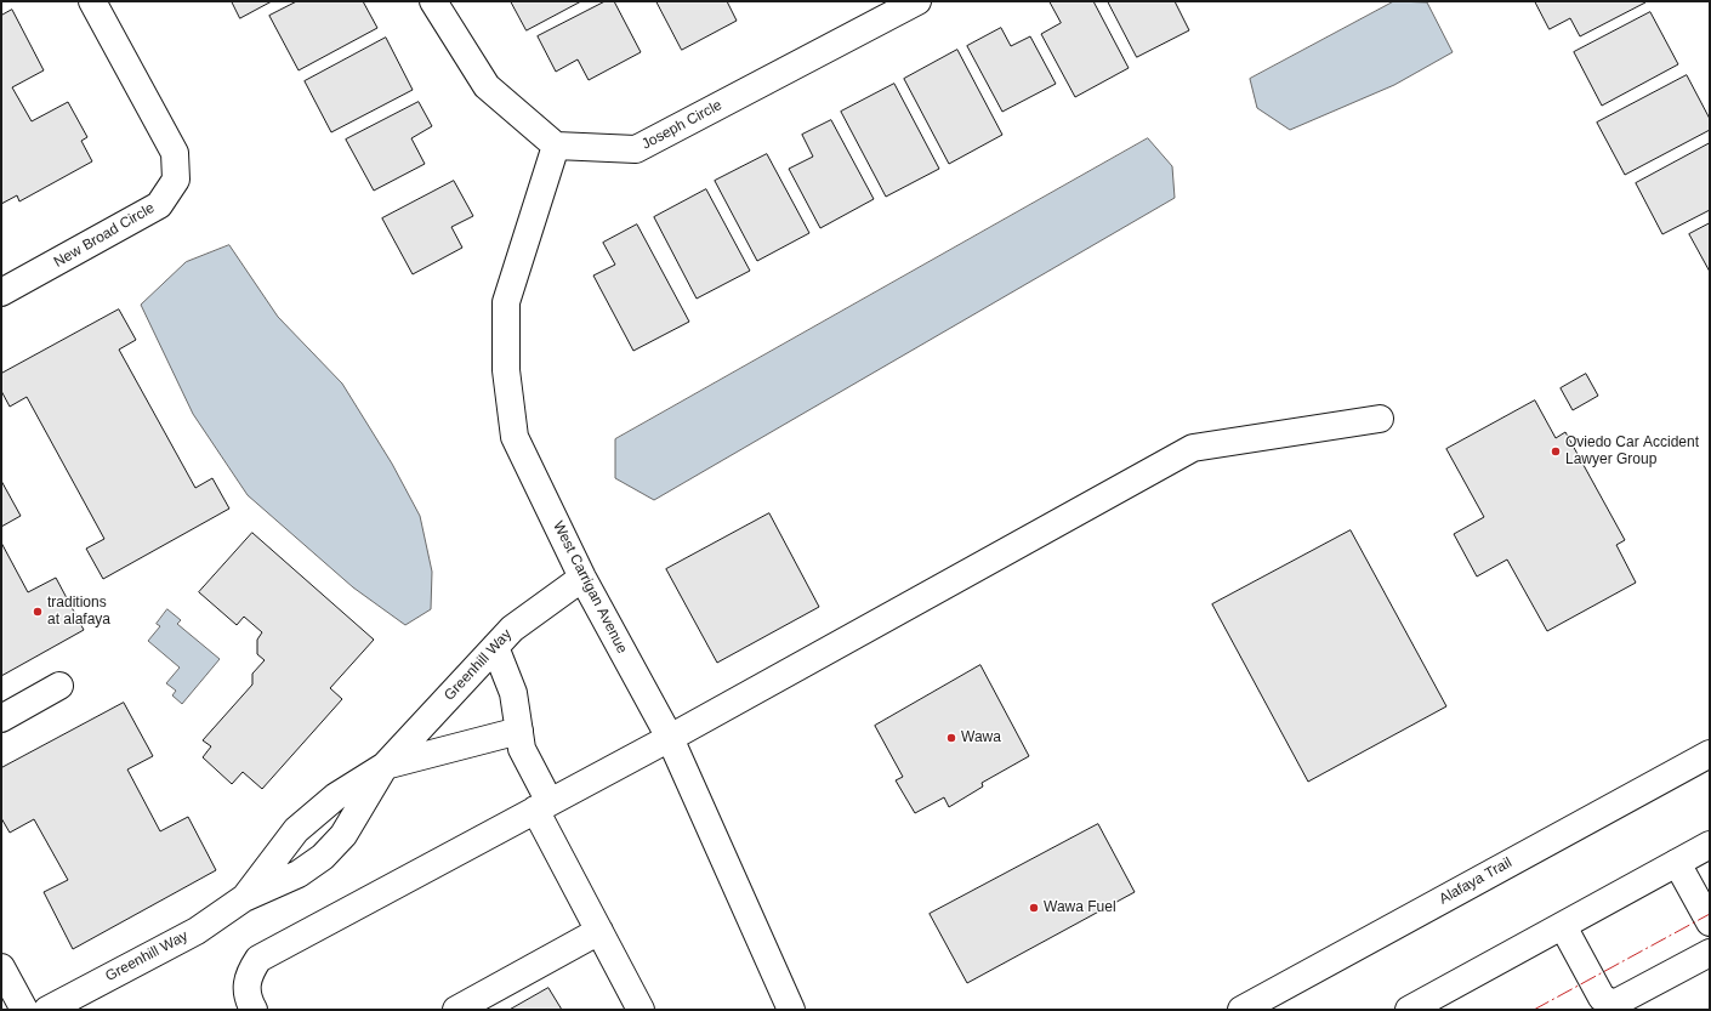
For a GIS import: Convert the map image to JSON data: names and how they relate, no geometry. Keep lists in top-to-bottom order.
{
  "streets": {
    "street": [
      "Joseph Circle",
      "New Broad Circle",
      "West Carrigan Avenue",
      "Greenhill Way",
      "Alafaya Trail"
    ]
  },
  "crossings": [
    ["Joseph Circle", "West Carrigan Avenue"],
    ["West Carrigan Avenue", "Greenhill Way"]
  ],
  "places": [
    "Oviedo Car Accident Lawyer Group",
    "traditions at alafaya",
    "Wawa",
    "Wawa Fuel"
  ]
}
